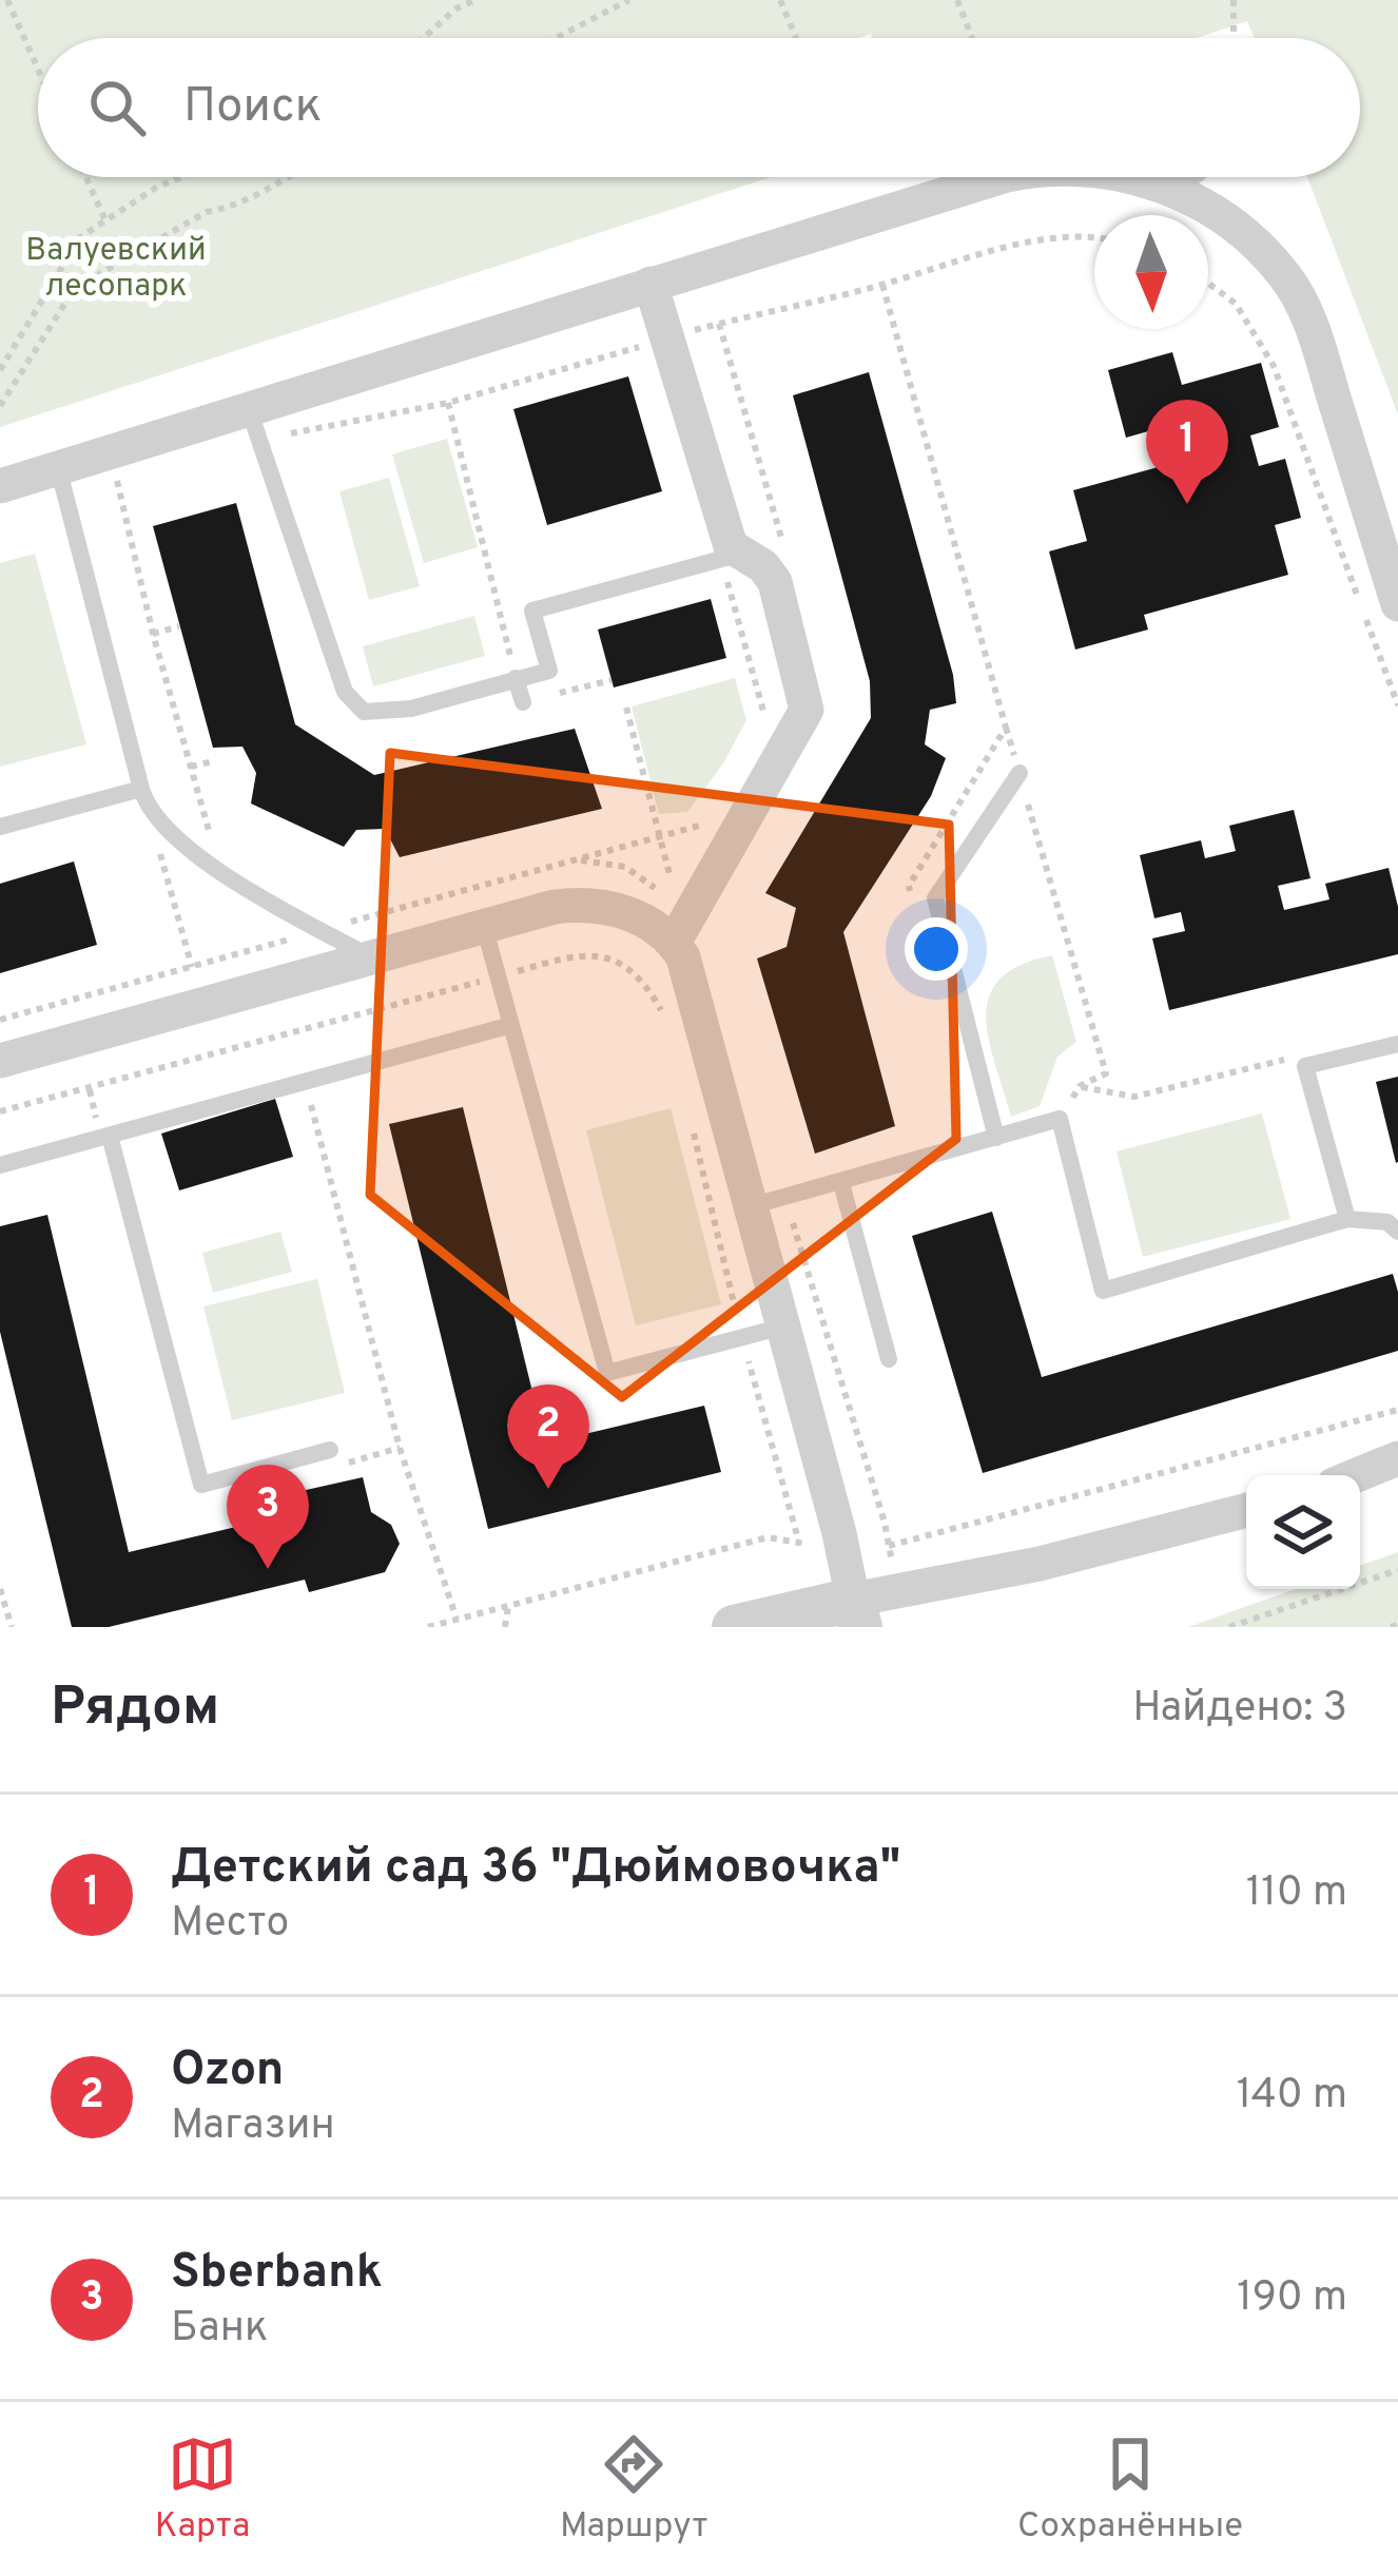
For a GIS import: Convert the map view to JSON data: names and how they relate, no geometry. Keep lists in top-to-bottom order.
{
  "parks": ["Валуевский лесопарк"],
  "north": "bottom",
  "page": {
    "search": "Поиск",
    "pins": ["1", "2", "3"],
    "heading": ["Рядом", "Найдено: 3"],
    "list": [
      {
        "mark": "1",
        "name": "Детский сад 36 \"Дюймовочка\"",
        "note": "Место",
        "value": "110 m"
      },
      {
        "mark": "2",
        "name": "Ozon",
        "note": "Магазин",
        "value": "140 m"
      },
      {
        "mark": "3",
        "name": "Sberbank",
        "note": "Банк",
        "value": "190 m"
      }
    ],
    "nav": ["Карта", "Маршрут", "Сохранённые"]
  }
}
